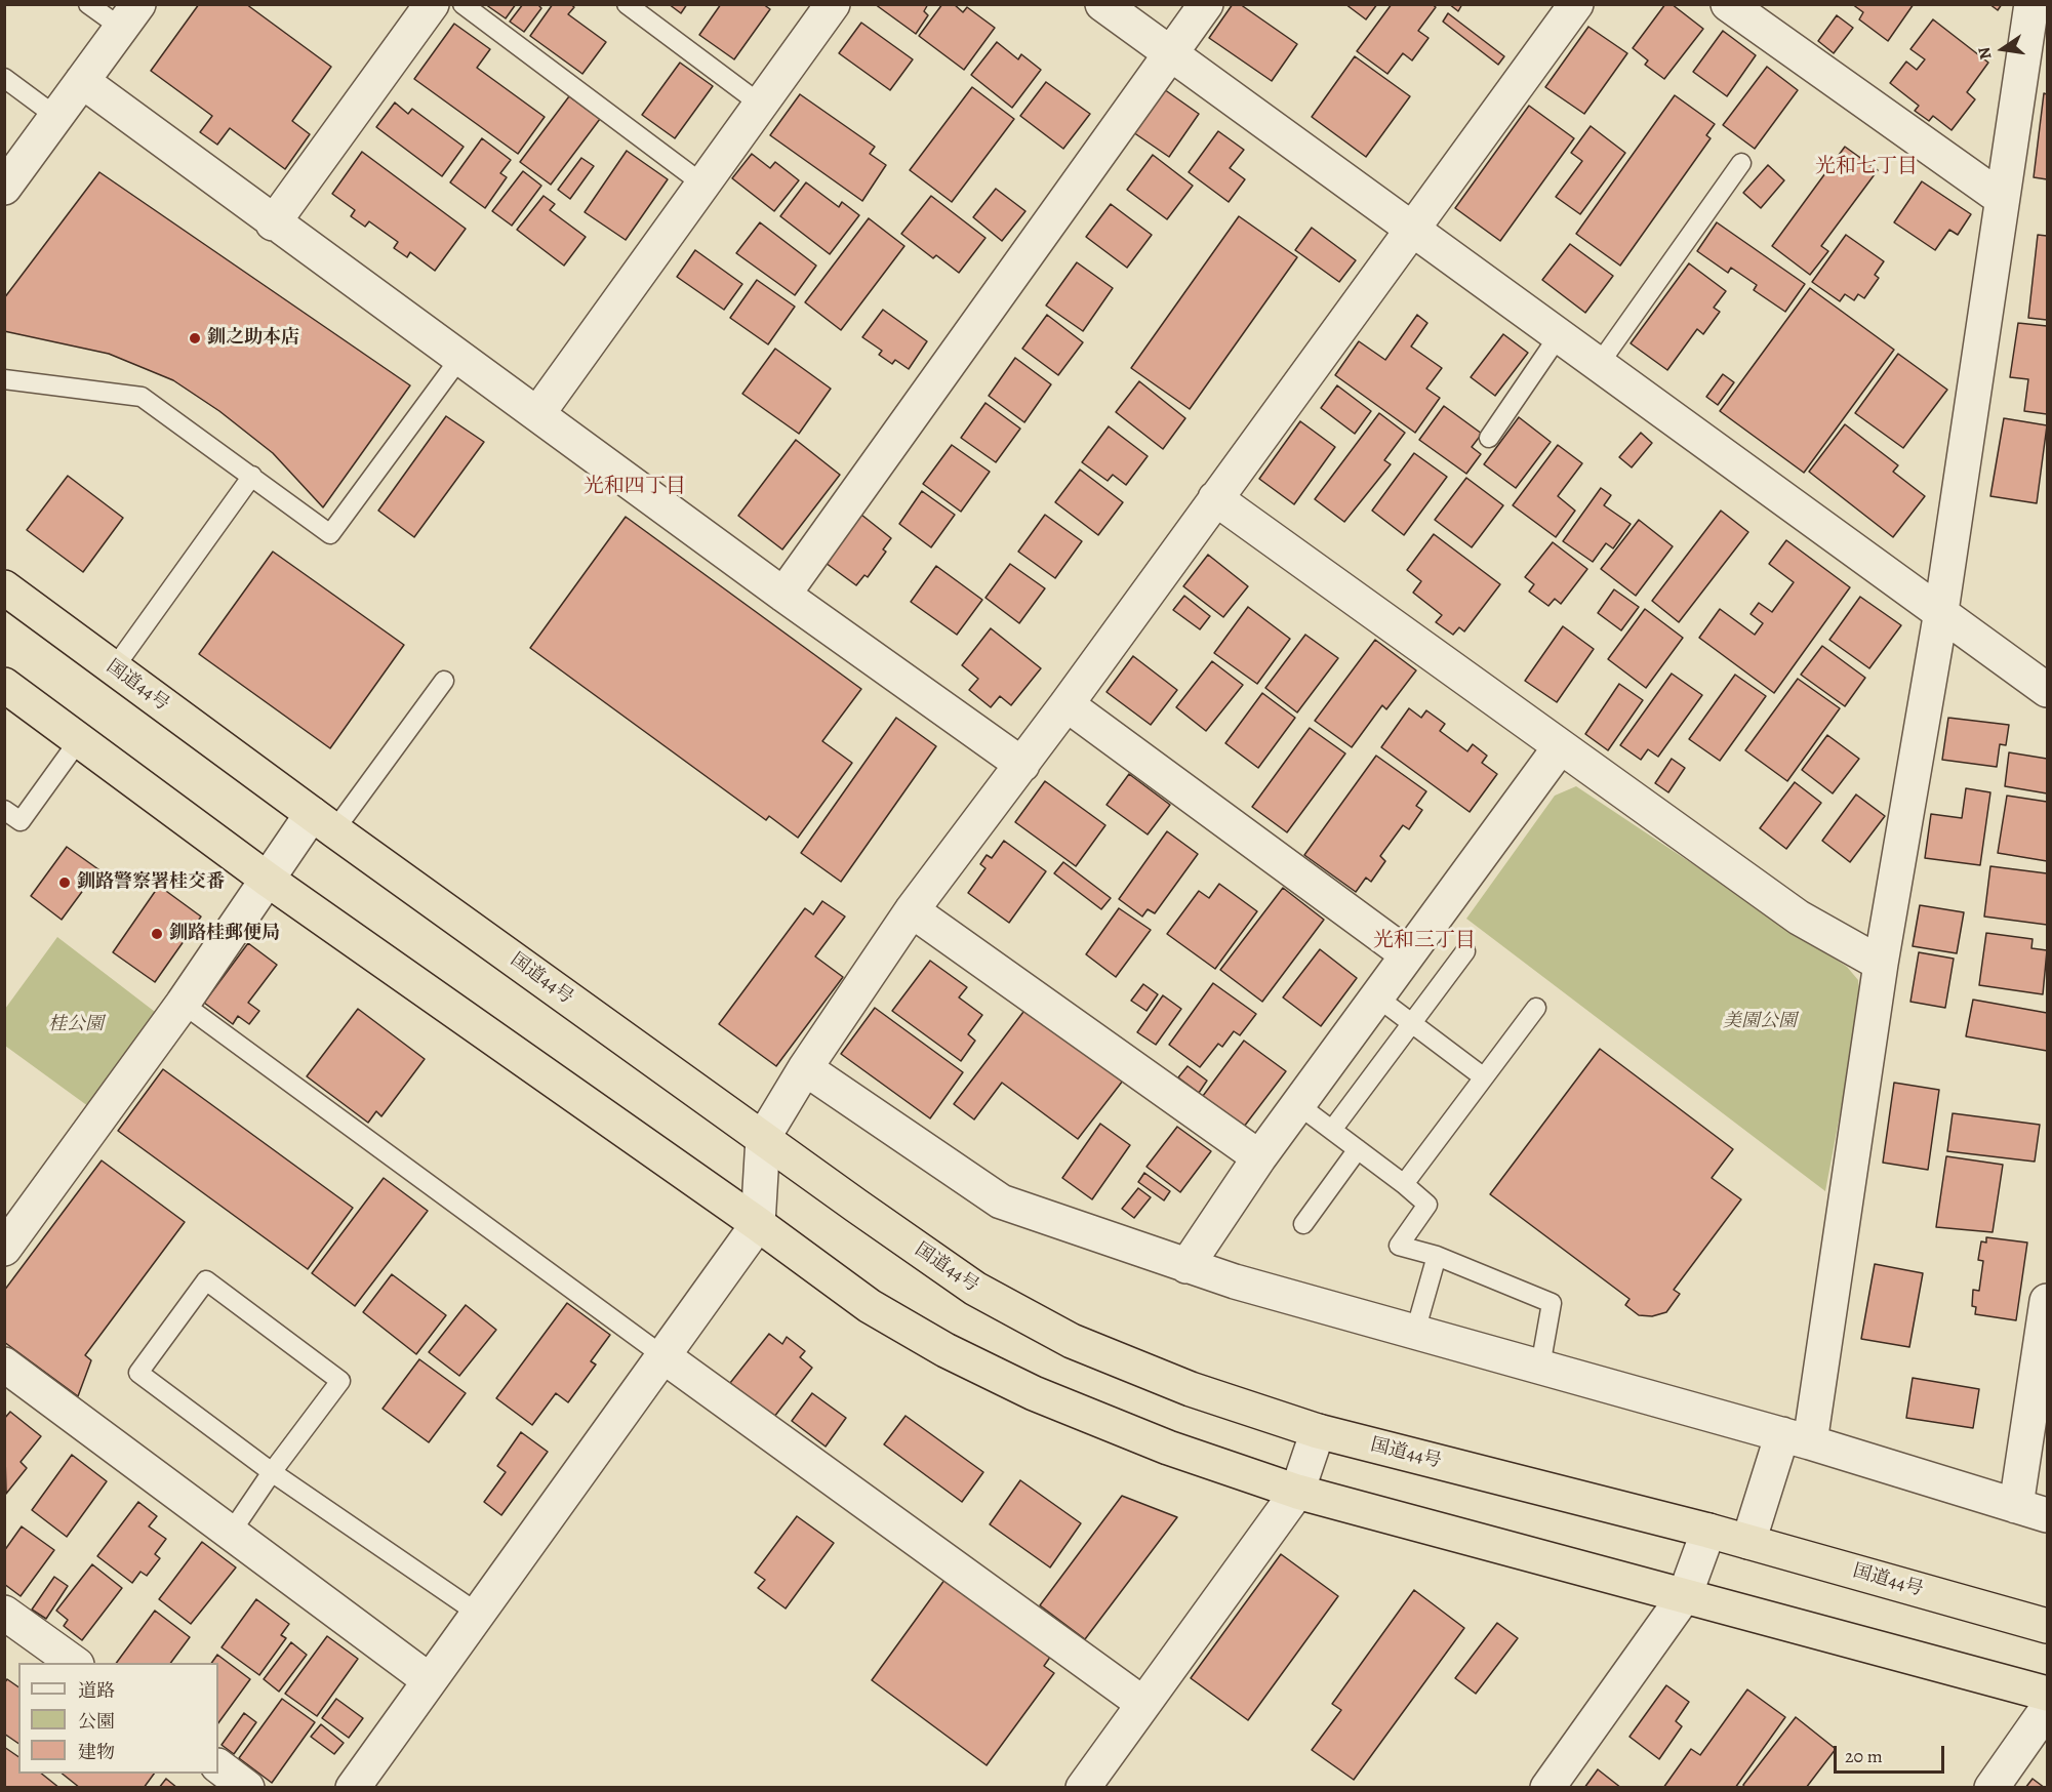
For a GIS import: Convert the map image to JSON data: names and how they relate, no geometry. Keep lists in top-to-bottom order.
{
  "streets": {
    "highway": ["国道44号"]
  },
  "districts": ["光和七丁目", "光和四丁目", "光和三丁目"],
  "parks": ["美園公園", "桂公園"],
  "places": ["釧之助本店", "釧路警察署桂交番", "釧路桂郵便局"],
  "legend": ["道路", "公園", "建物"],
  "scale_bar": "20 m",
  "north": "left"
}
